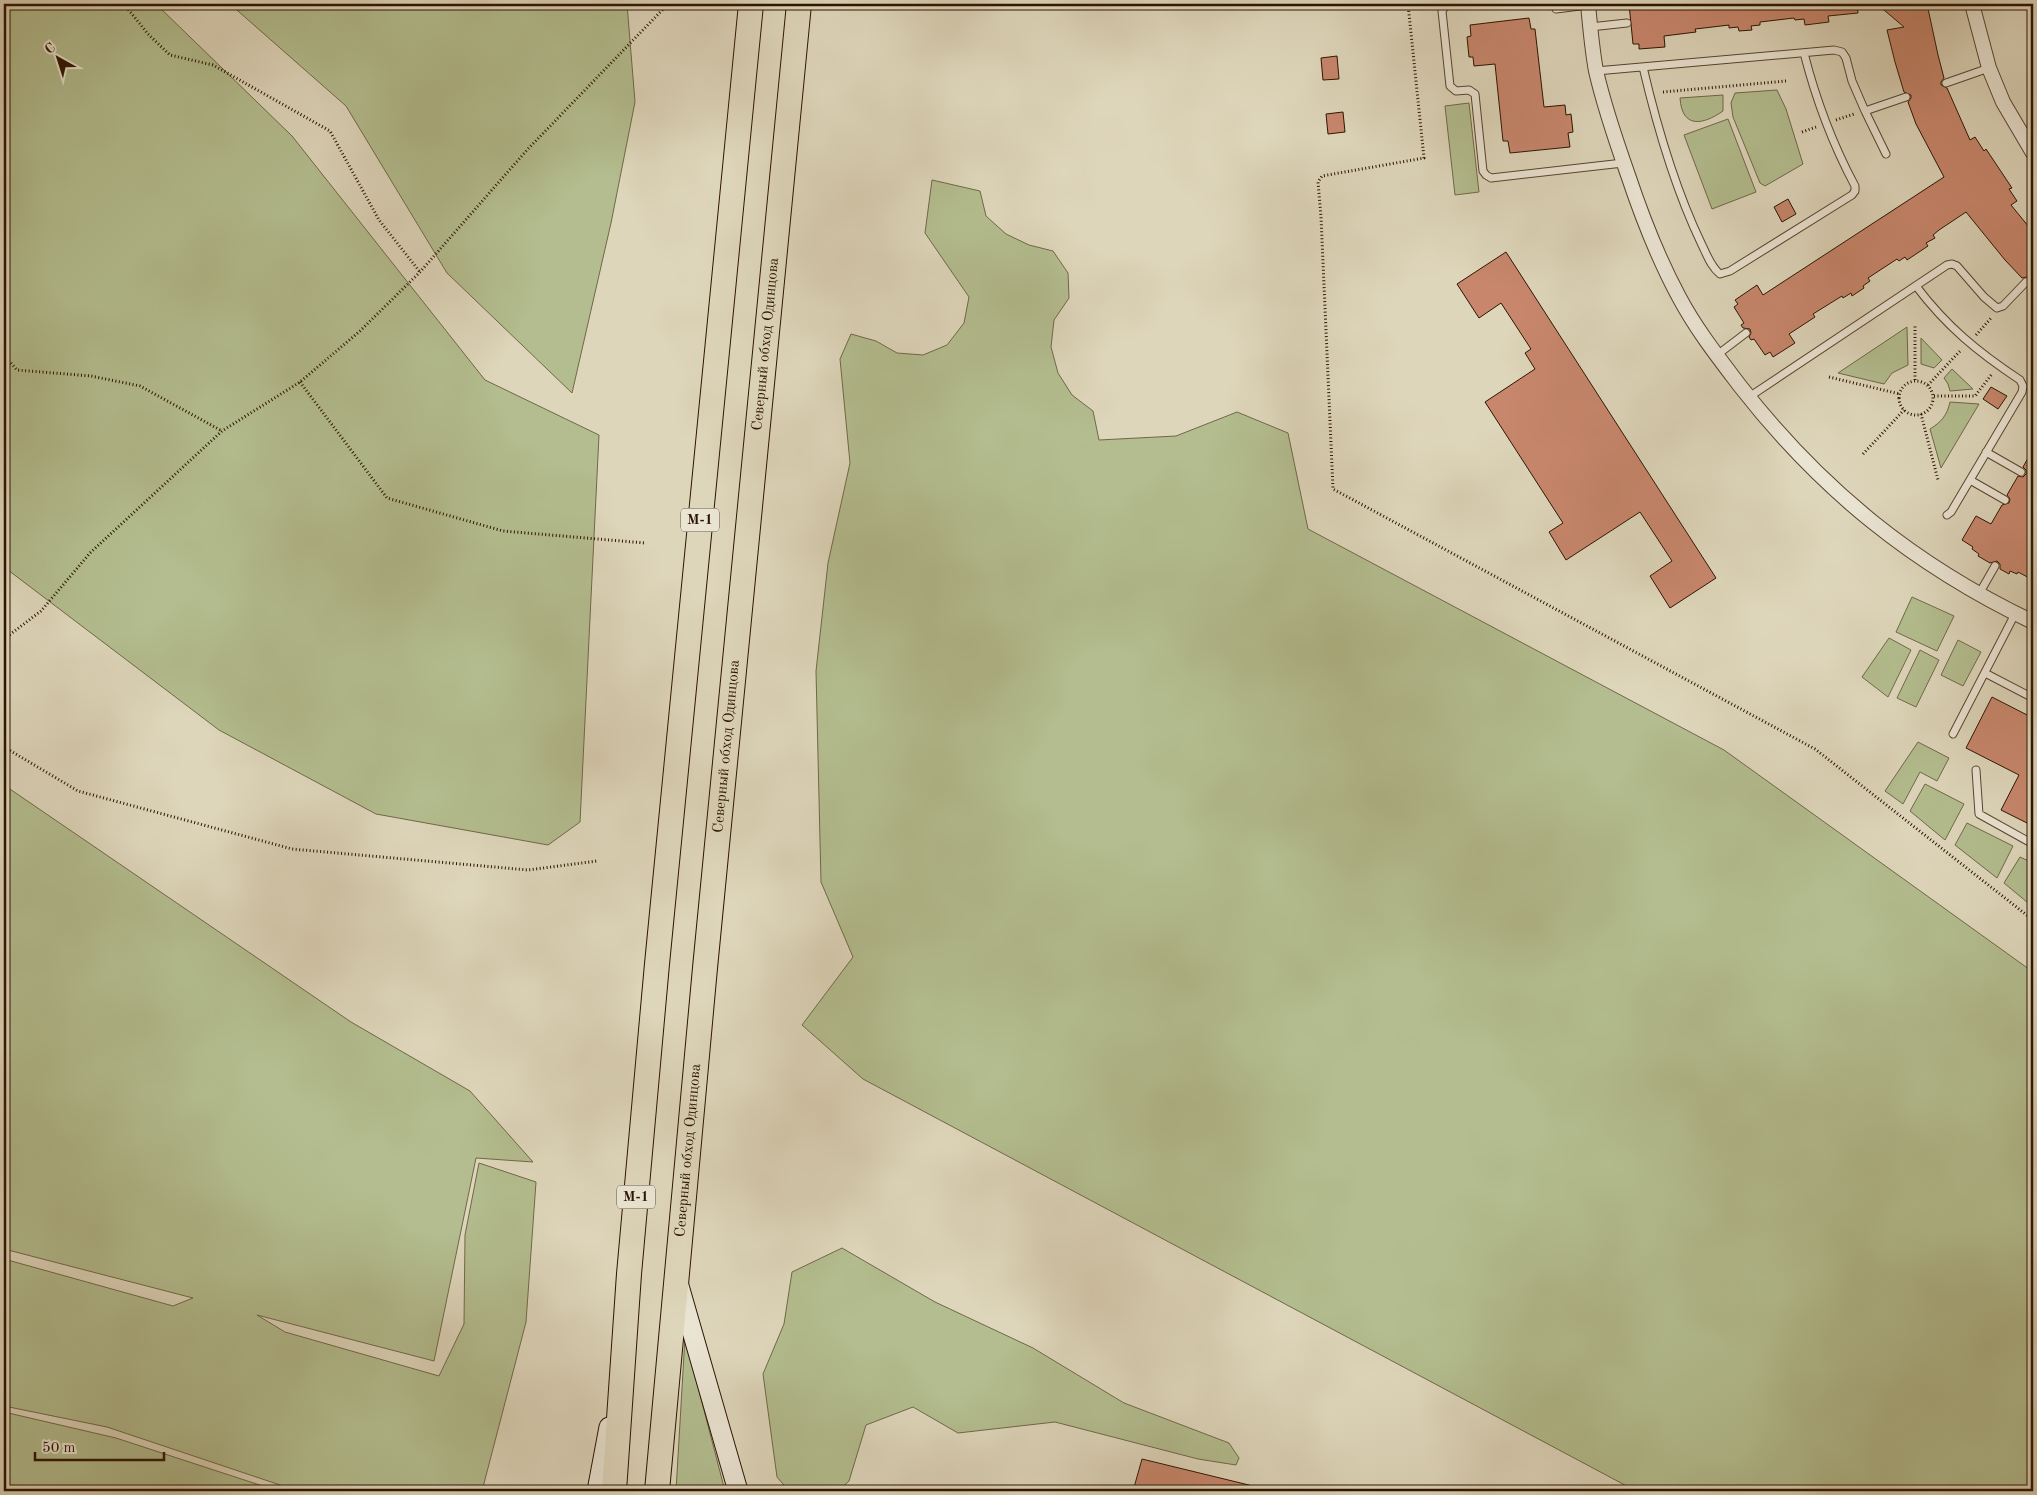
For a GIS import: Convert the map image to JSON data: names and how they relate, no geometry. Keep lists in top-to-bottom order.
{
  "streets": {
    "highway": ["Северный обход Одинцова", "М-1"]
  },
  "scale_bar": "50 m",
  "north": "top left"
}
